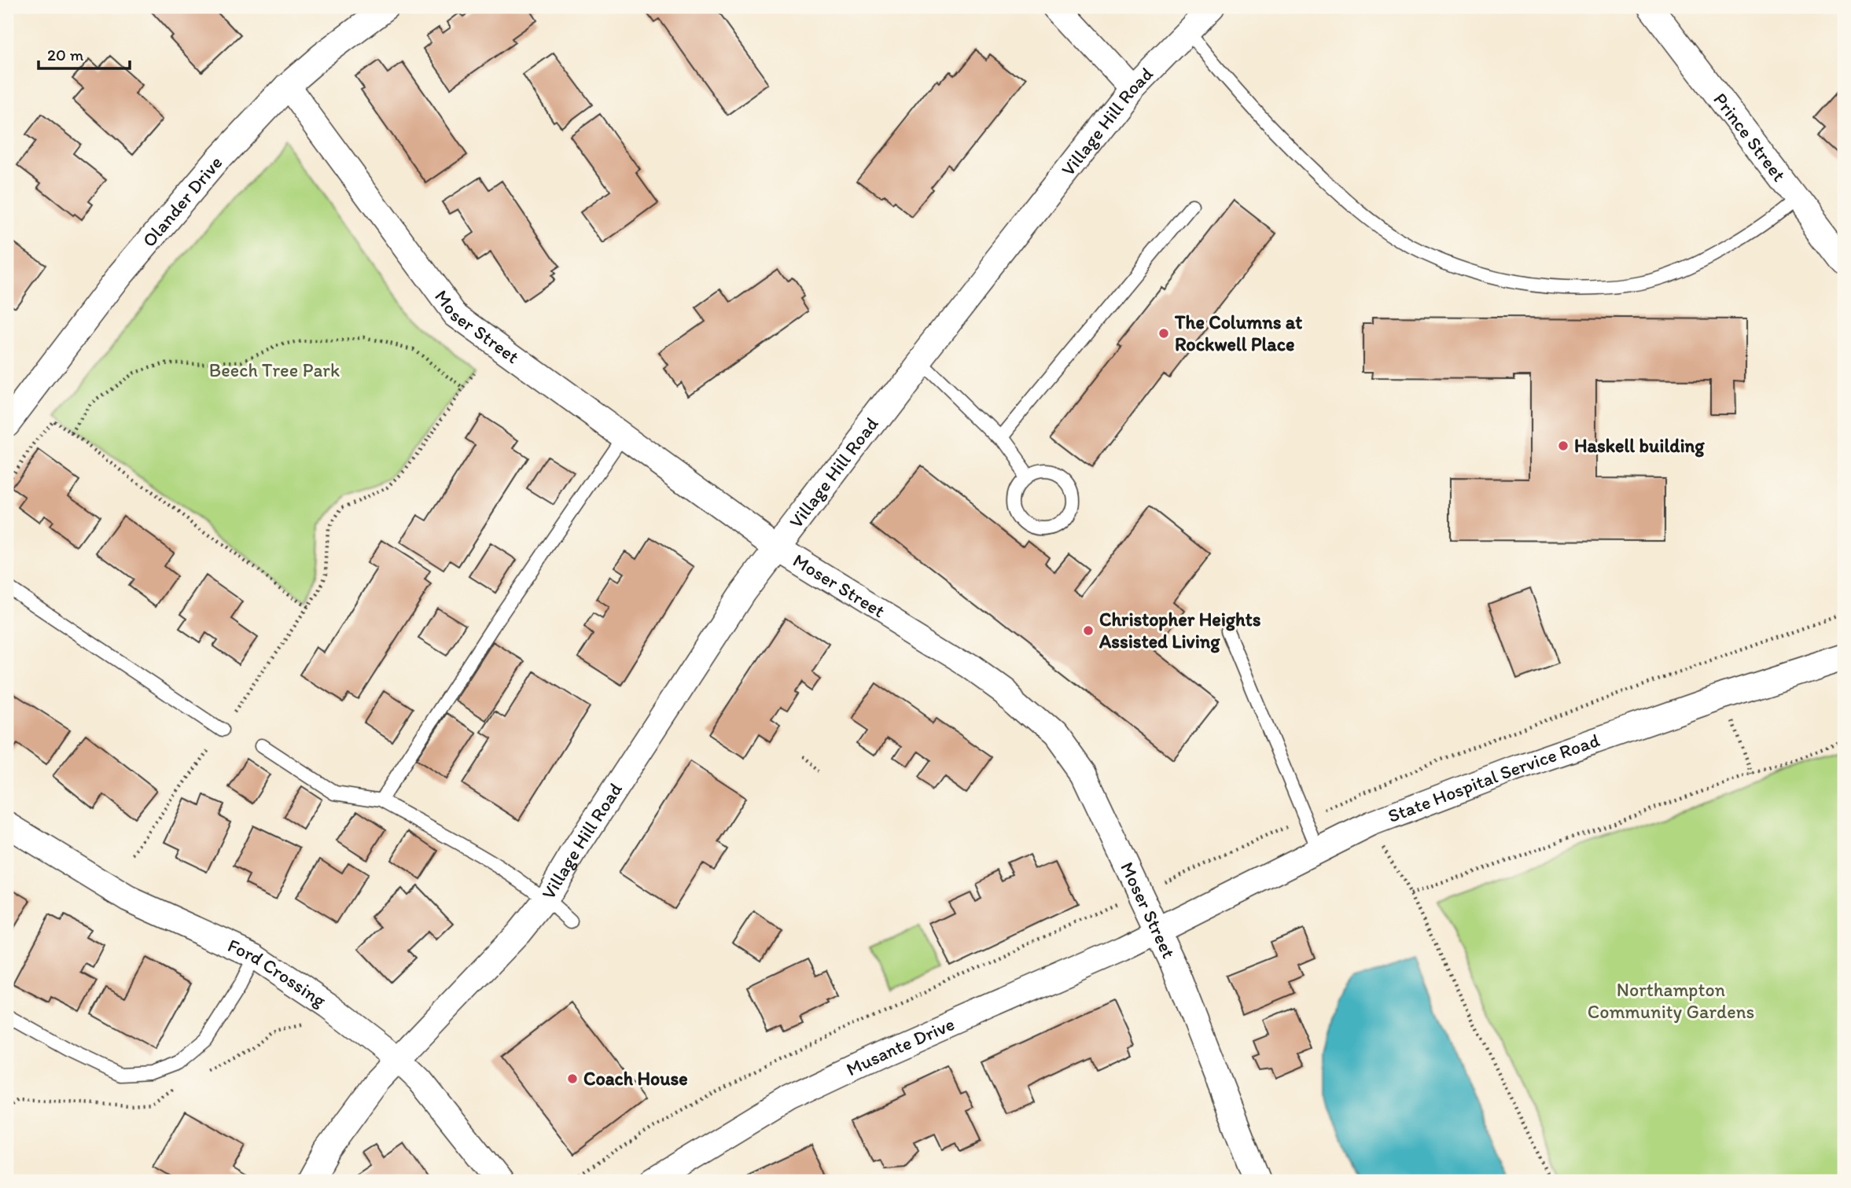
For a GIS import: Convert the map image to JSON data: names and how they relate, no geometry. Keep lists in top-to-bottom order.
{
  "streets": {
    "street": [
      "Village Hill Road",
      "Prince Street",
      "Olander Drive",
      "Moser Street",
      "State Hospital Service Road",
      "Ford Crossing",
      "Musante Drive"
    ]
  },
  "crossings": [
    ["Village Hill Road", "Moser Street"],
    ["Village Hill Road", "Ford Crossing"],
    ["Olander Drive", "Moser Street"],
    ["Moser Street", "State Hospital Service Road"],
    ["Moser Street", "Musante Drive"],
    ["State Hospital Service Road", "Musante Drive"]
  ],
  "parks": ["Beech Tree Park", "Northampton Community Gardens"],
  "places": [
    "The Columns at Rockwell Place",
    "Haskell building",
    "Christopher Heights Assisted Living",
    "Coach House"
  ],
  "scale_bar": "20 m"
}
